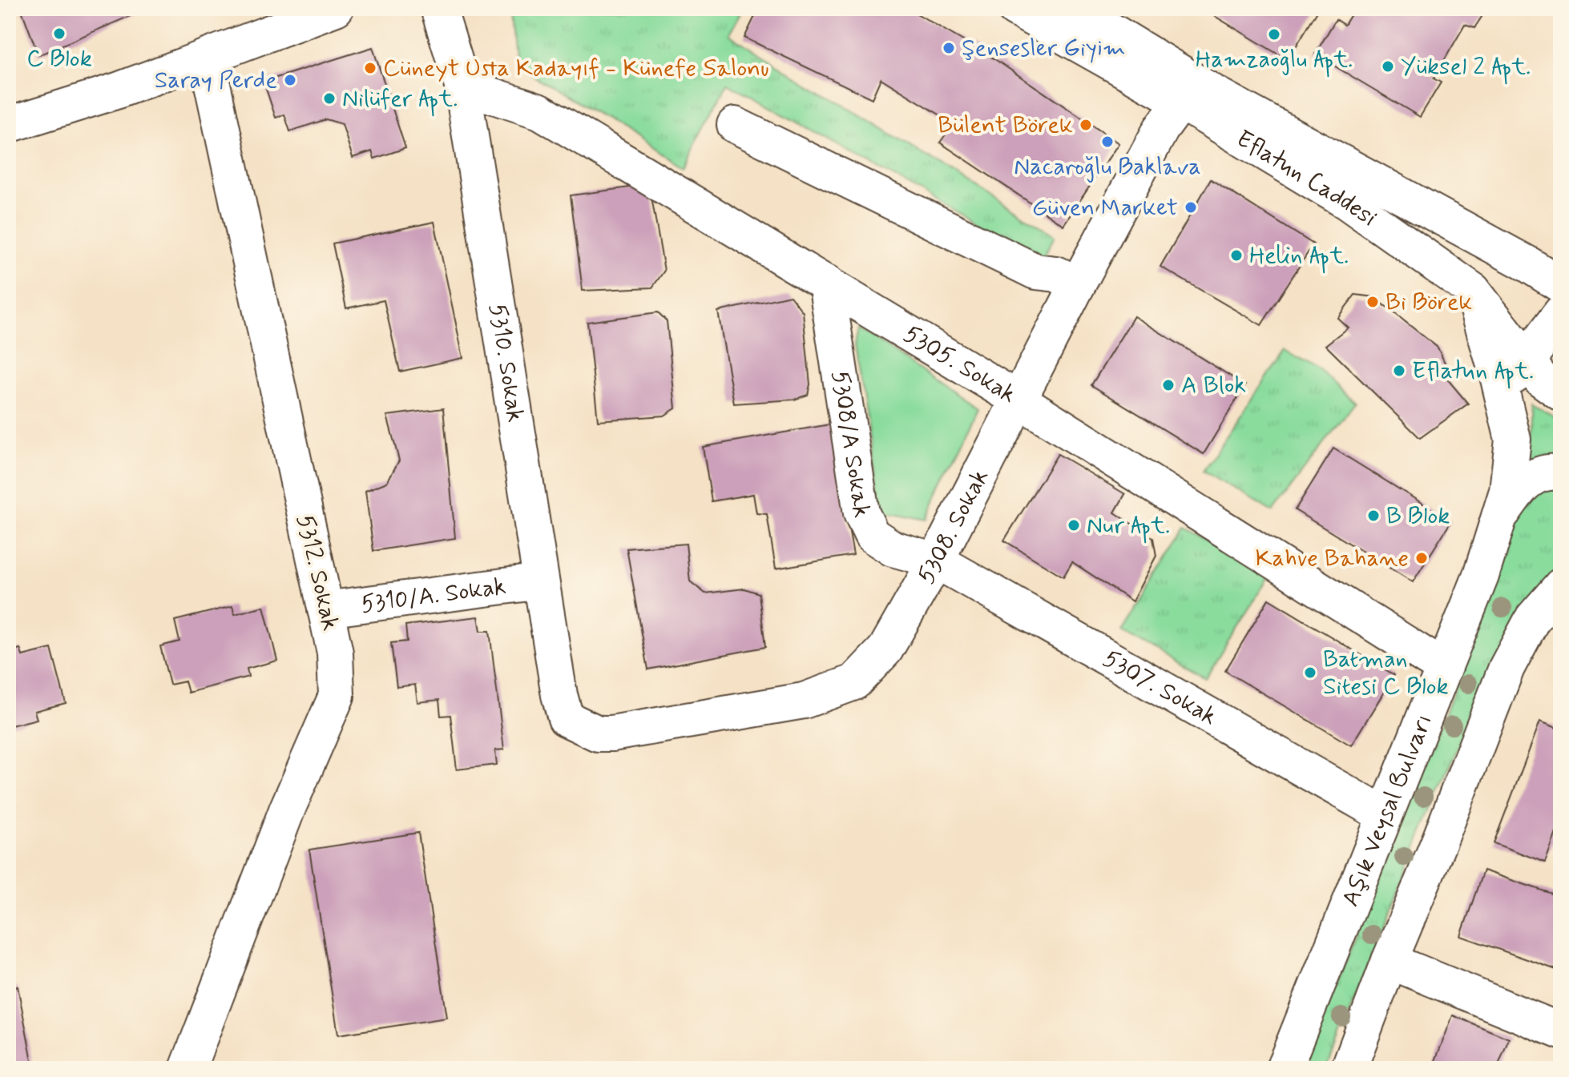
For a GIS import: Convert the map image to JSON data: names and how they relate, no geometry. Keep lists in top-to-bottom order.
{
  "streets": {
    "street": [
      "Eflatun Caddesi",
      "5310. Sokak",
      "5305. Sokak",
      "5308/A Sokak",
      "5308. Sokak",
      "5312. Sokak",
      "5310/A. Sokak",
      "5307. Sokak",
      "Aşık Veysal Bulvarı"
    ]
  },
  "crossings": [
    ["Eflatun Caddesi", "5308. Sokak"],
    ["Eflatun Caddesi", "Aşık Veysal Bulvarı"],
    ["5310. Sokak", "5305. Sokak"],
    ["5310. Sokak", "5308. Sokak"],
    ["5310. Sokak", "5310/A. Sokak"],
    ["5305. Sokak", "5308/A Sokak"],
    ["5305. Sokak", "5308. Sokak"],
    ["5305. Sokak", "Aşık Veysal Bulvarı"],
    ["5308/A Sokak", "5308. Sokak"],
    ["5308/A Sokak", "5307. Sokak"],
    ["5308. Sokak", "5307. Sokak"],
    ["5312. Sokak", "5310/A. Sokak"],
    ["5307. Sokak", "Aşık Veysal Bulvarı"]
  ],
  "places": [
    "C Blok",
    "Hamzaoğlu Apt.",
    "Şensesler Giyim",
    "Yüksel 2 Apt.",
    "Cüneyt Usta Kadayıf - Künefe Salonu",
    "Saray Perde",
    "Nilüfer Apt.",
    "Bülent Börek",
    "Nacaroğlu Baklava",
    "Güven Market",
    "Helin Apt.",
    "Bi Börek",
    "Eflatun Apt.",
    "A Blok",
    "B Blok",
    "Nur Apt.",
    "Kahve Bahane",
    "Batman Sitesi C Blok"
  ]
}
